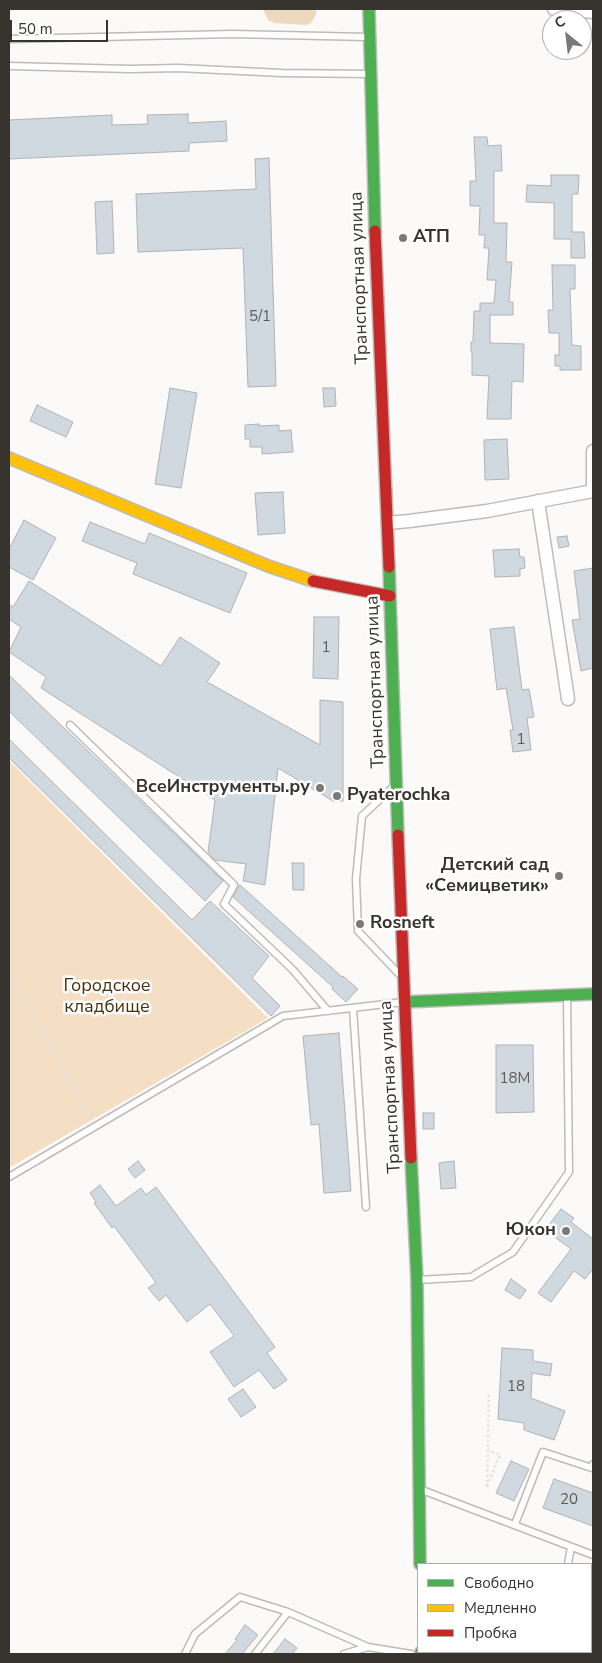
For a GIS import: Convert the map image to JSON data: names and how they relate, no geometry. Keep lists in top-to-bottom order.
{
  "streets": {
    "main road": ["Транспортная улица"]
  },
  "parks": ["Городское кладбище"],
  "places": [
    "АТП",
    "ВсеИнструменты.ру",
    "Pyaterochka",
    "Детский сад «Семицветик»",
    "Rosneft",
    "Юкон"
  ],
  "house_numbers": [
    "5/1",
    "1",
    "1",
    "18М",
    "18",
    "20"
  ],
  "legend": ["Свободно", "Медленно", "Пробка"],
  "scale_bar": "50 m",
  "north": "top left"
}
